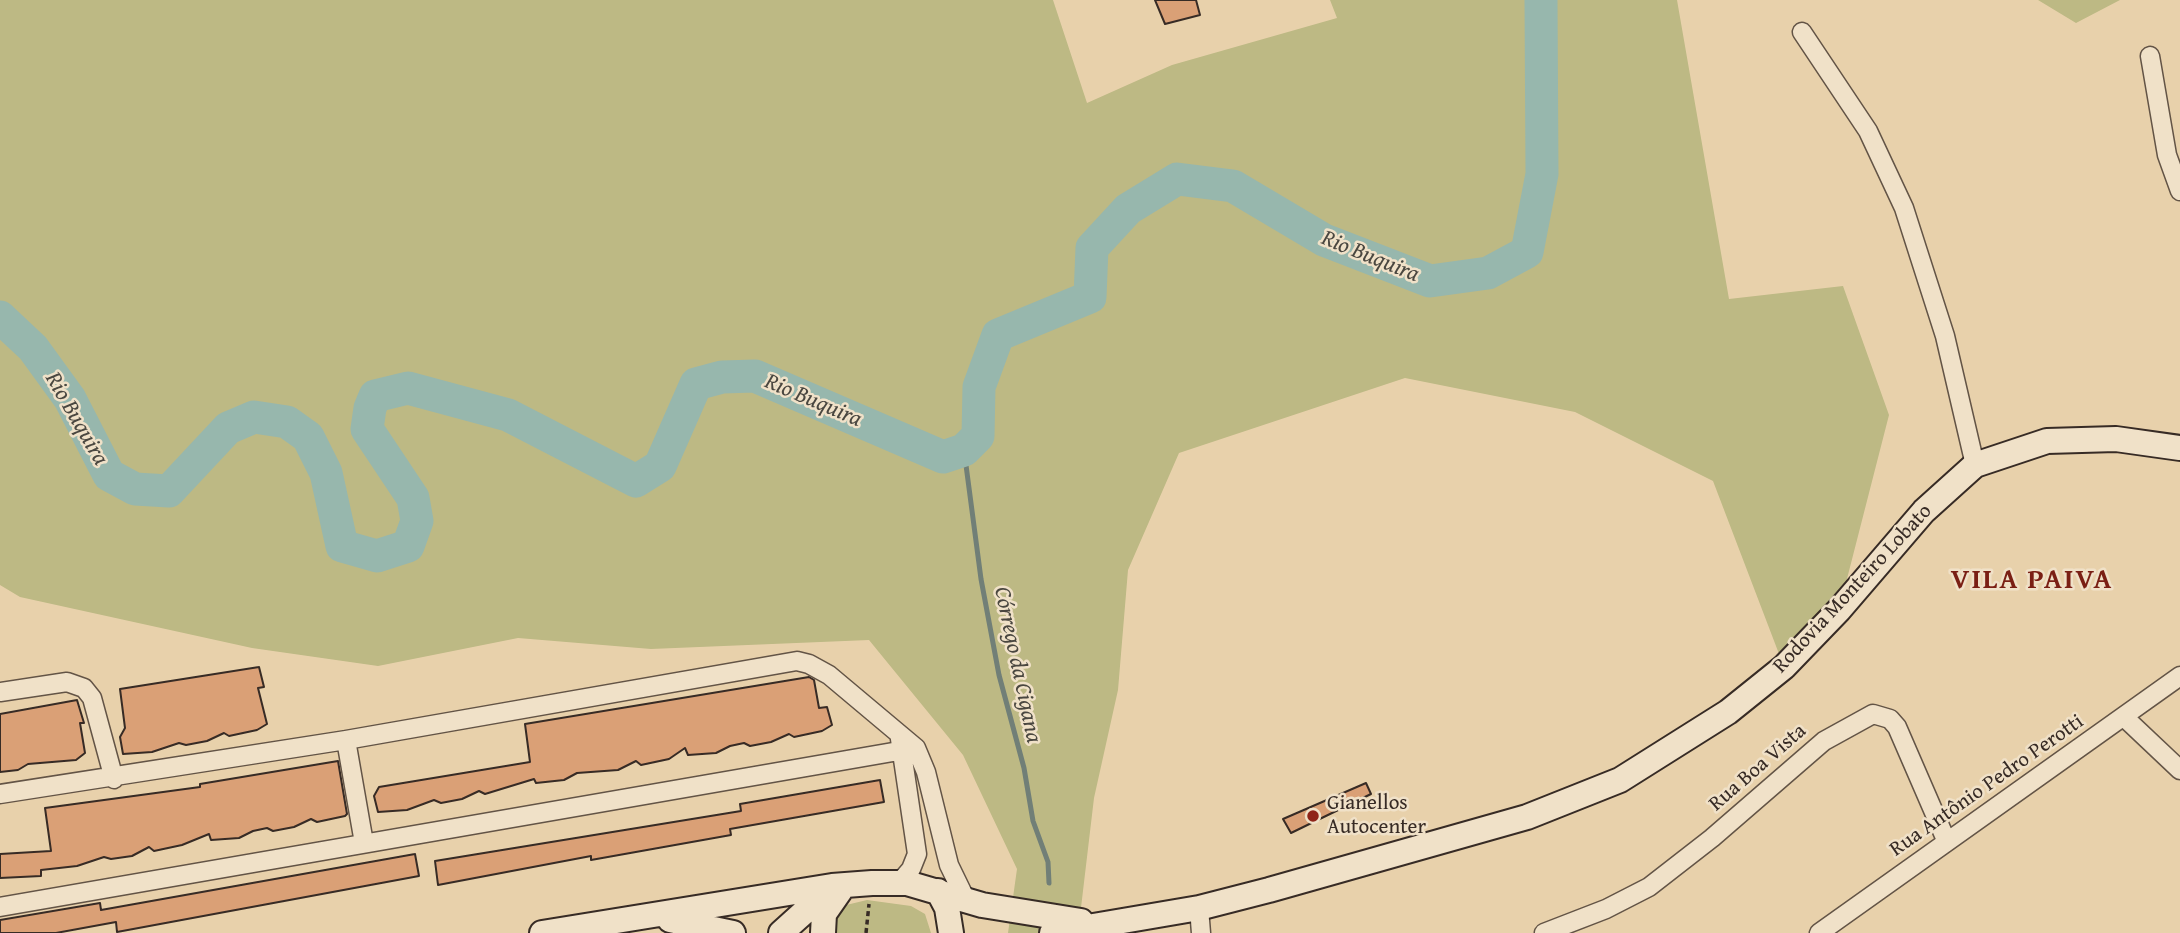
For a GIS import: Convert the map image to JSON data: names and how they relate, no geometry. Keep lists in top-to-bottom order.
{
  "streets": {
    "main road": ["Rodovia Monteiro Lobato"],
    "street": ["Rua Boa Vista", "Rua Antônio Pedro Perotti"]
  },
  "crossings": [
    ["Rua Boa Vista", "Rua Antônio Pedro Perotti"]
  ],
  "districts": ["VILA PAIVA"],
  "water": ["Rio Buquira", "Córrego da Cigana"],
  "places": ["Gianellos Autocenter"]
}
